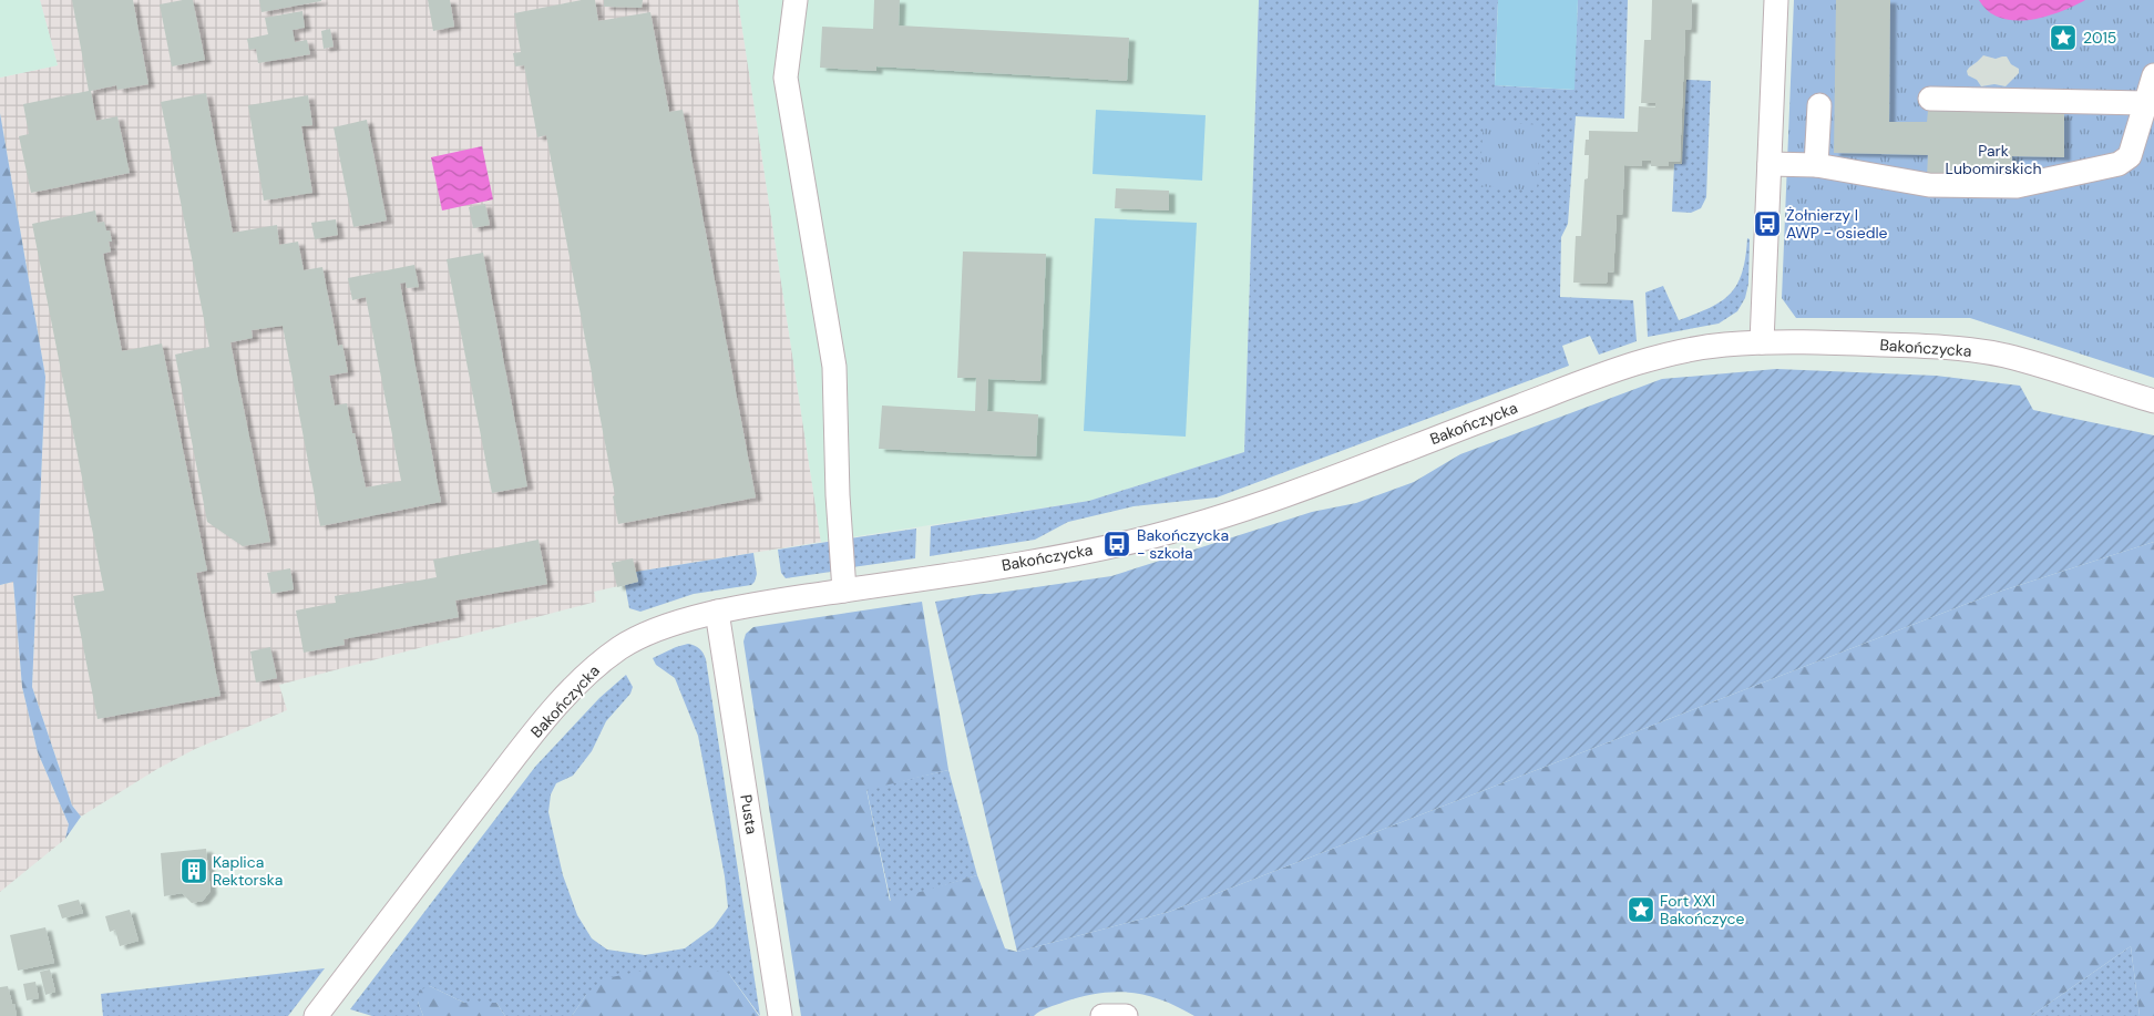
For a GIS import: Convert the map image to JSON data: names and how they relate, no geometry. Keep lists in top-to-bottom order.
{
  "streets": {
    "street": ["Bakończycka", "Pusta"]
  },
  "crossings": [
    ["Bakończycka", "Pusta"]
  ],
  "parks": ["Park Lubomirskich"],
  "places": {
    "place": ["2015", "Fort XXI Bakończyce"],
    "bus stop": ["Żołnierzy I AWP - osiedle", "Bakończycka - szkoła"],
    "building": ["Kaplica Rektorska"]
  }
}
